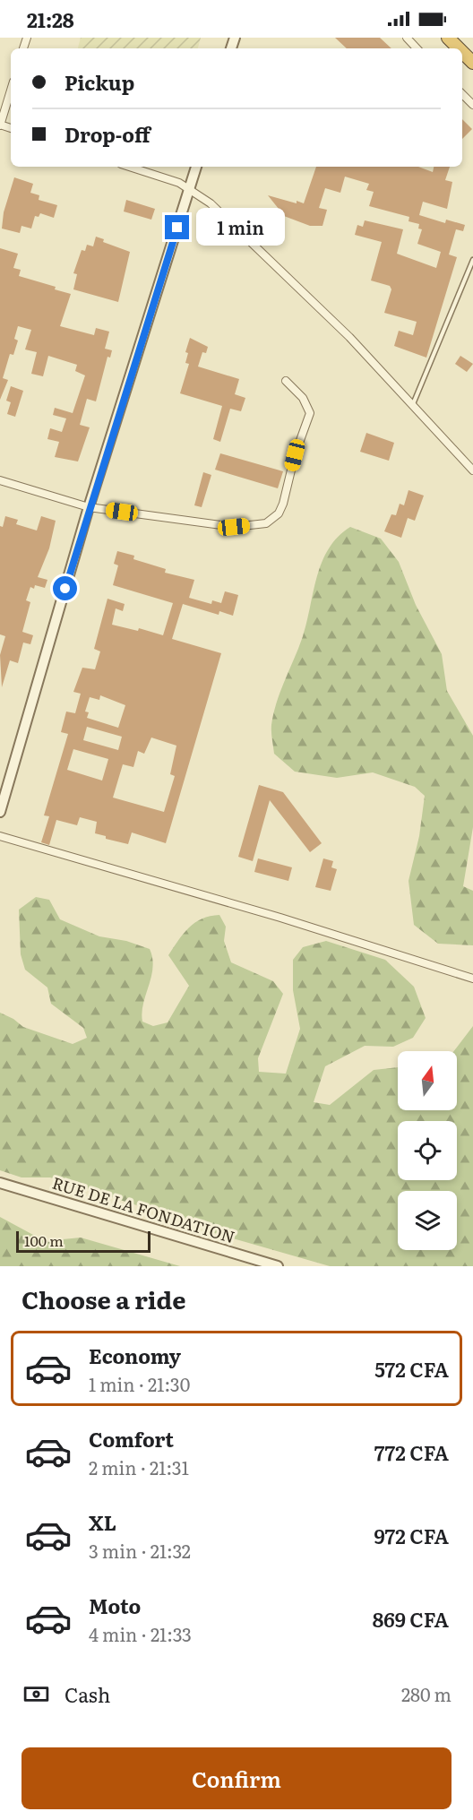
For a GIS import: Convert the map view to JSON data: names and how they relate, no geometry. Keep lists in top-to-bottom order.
{
  "streets": {
    "street": ["RUE DE LA FONDATION"]
  },
  "scale_bar": "100 m",
  "north": "top",
  "page": {
    "status": "21:28",
    "banner": ["Pickup", "Drop-off"],
    "bubble": "1 min",
    "scale": "100 m",
    "heading": "Choose a ride",
    "list": [
      {
        "name": "Economy",
        "note": "1 min · 21:30",
        "value": "572 CFA"
      },
      {
        "name": "Comfort",
        "note": "2 min · 21:31",
        "value": "772 CFA"
      },
      {
        "name": "XL",
        "note": "3 min · 21:32",
        "value": "972 CFA"
      },
      {
        "name": "Moto",
        "note": "4 min · 21:33",
        "value": "869 CFA"
      }
    ],
    "pay": ["Cash", "280 m"],
    "buttons": "Confirm"
  }
}
